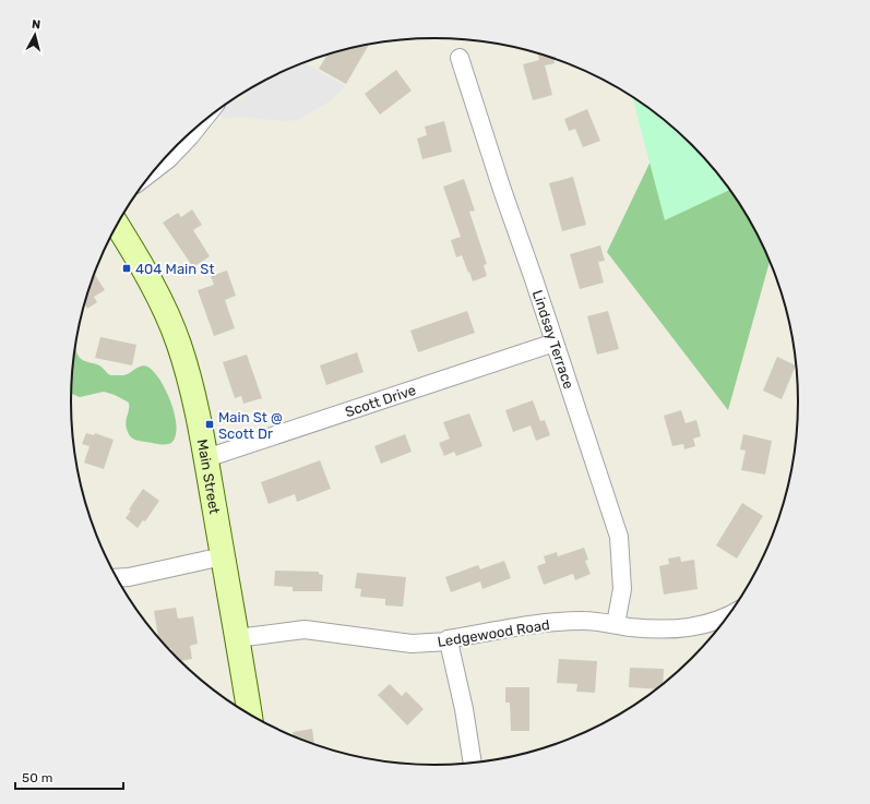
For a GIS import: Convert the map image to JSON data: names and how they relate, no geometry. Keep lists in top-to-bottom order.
{
  "streets": {
    "main road": ["Main Street"],
    "street": ["Lindsay Terrace", "Scott Drive", "Ledgewood Road"]
  },
  "crossings": [
    ["Lindsay Terrace", "Scott Drive"],
    ["Lindsay Terrace", "Ledgewood Road"],
    ["Scott Drive", "Main Street"],
    ["Main Street", "Ledgewood Road"]
  ],
  "places": {
    "transit": ["404 Main St", "Main St @ Scott Dr"]
  },
  "scale_bar": "50 m",
  "north": "top"
}
